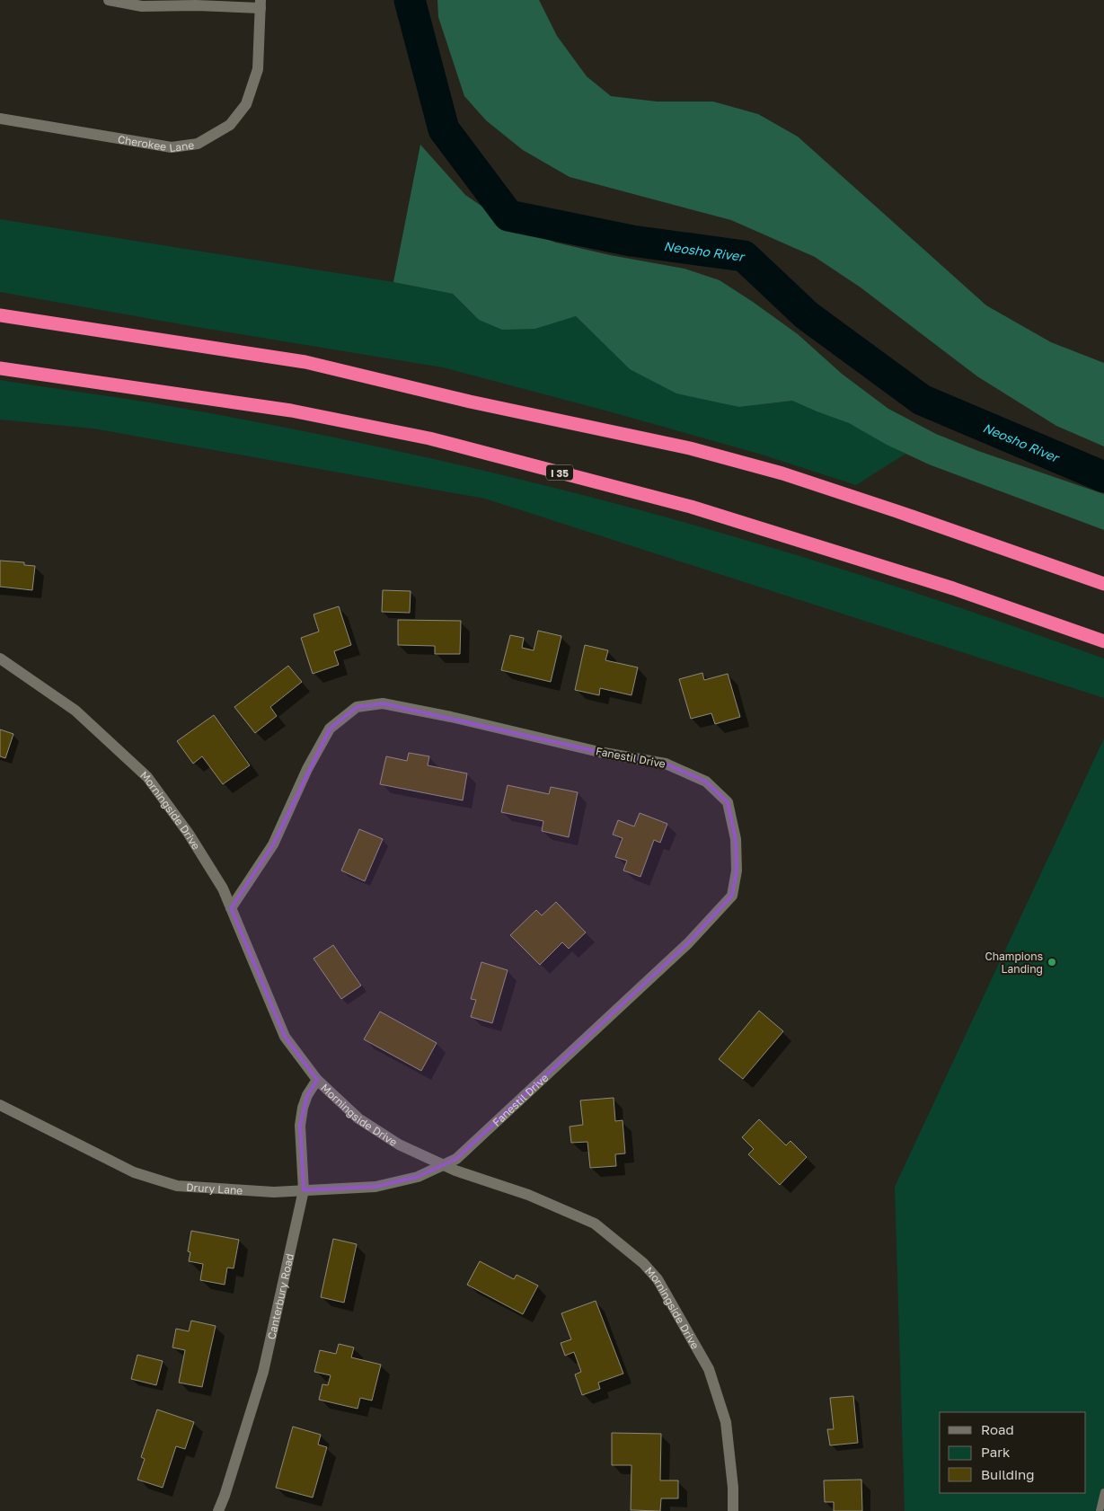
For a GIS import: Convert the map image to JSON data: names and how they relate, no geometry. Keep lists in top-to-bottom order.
{
  "streets": {
    "highway": ["I 35"],
    "street": [
      "Cherokee Lane",
      "Fanestil Drive",
      "Morningside Drive",
      "Drury Lane",
      "Canterbury Road"
    ]
  },
  "crossings": [
    ["Fanestil Drive", "Morningside Drive"],
    ["Fanestil Drive", "Drury Lane"],
    ["Morningside Drive", "Drury Lane"],
    ["Morningside Drive", "Canterbury Road"],
    ["Drury Lane", "Canterbury Road"]
  ],
  "water": ["Neosho River"],
  "places": ["Champions Landing"],
  "legend": ["Road", "Park", "Building"]
}
